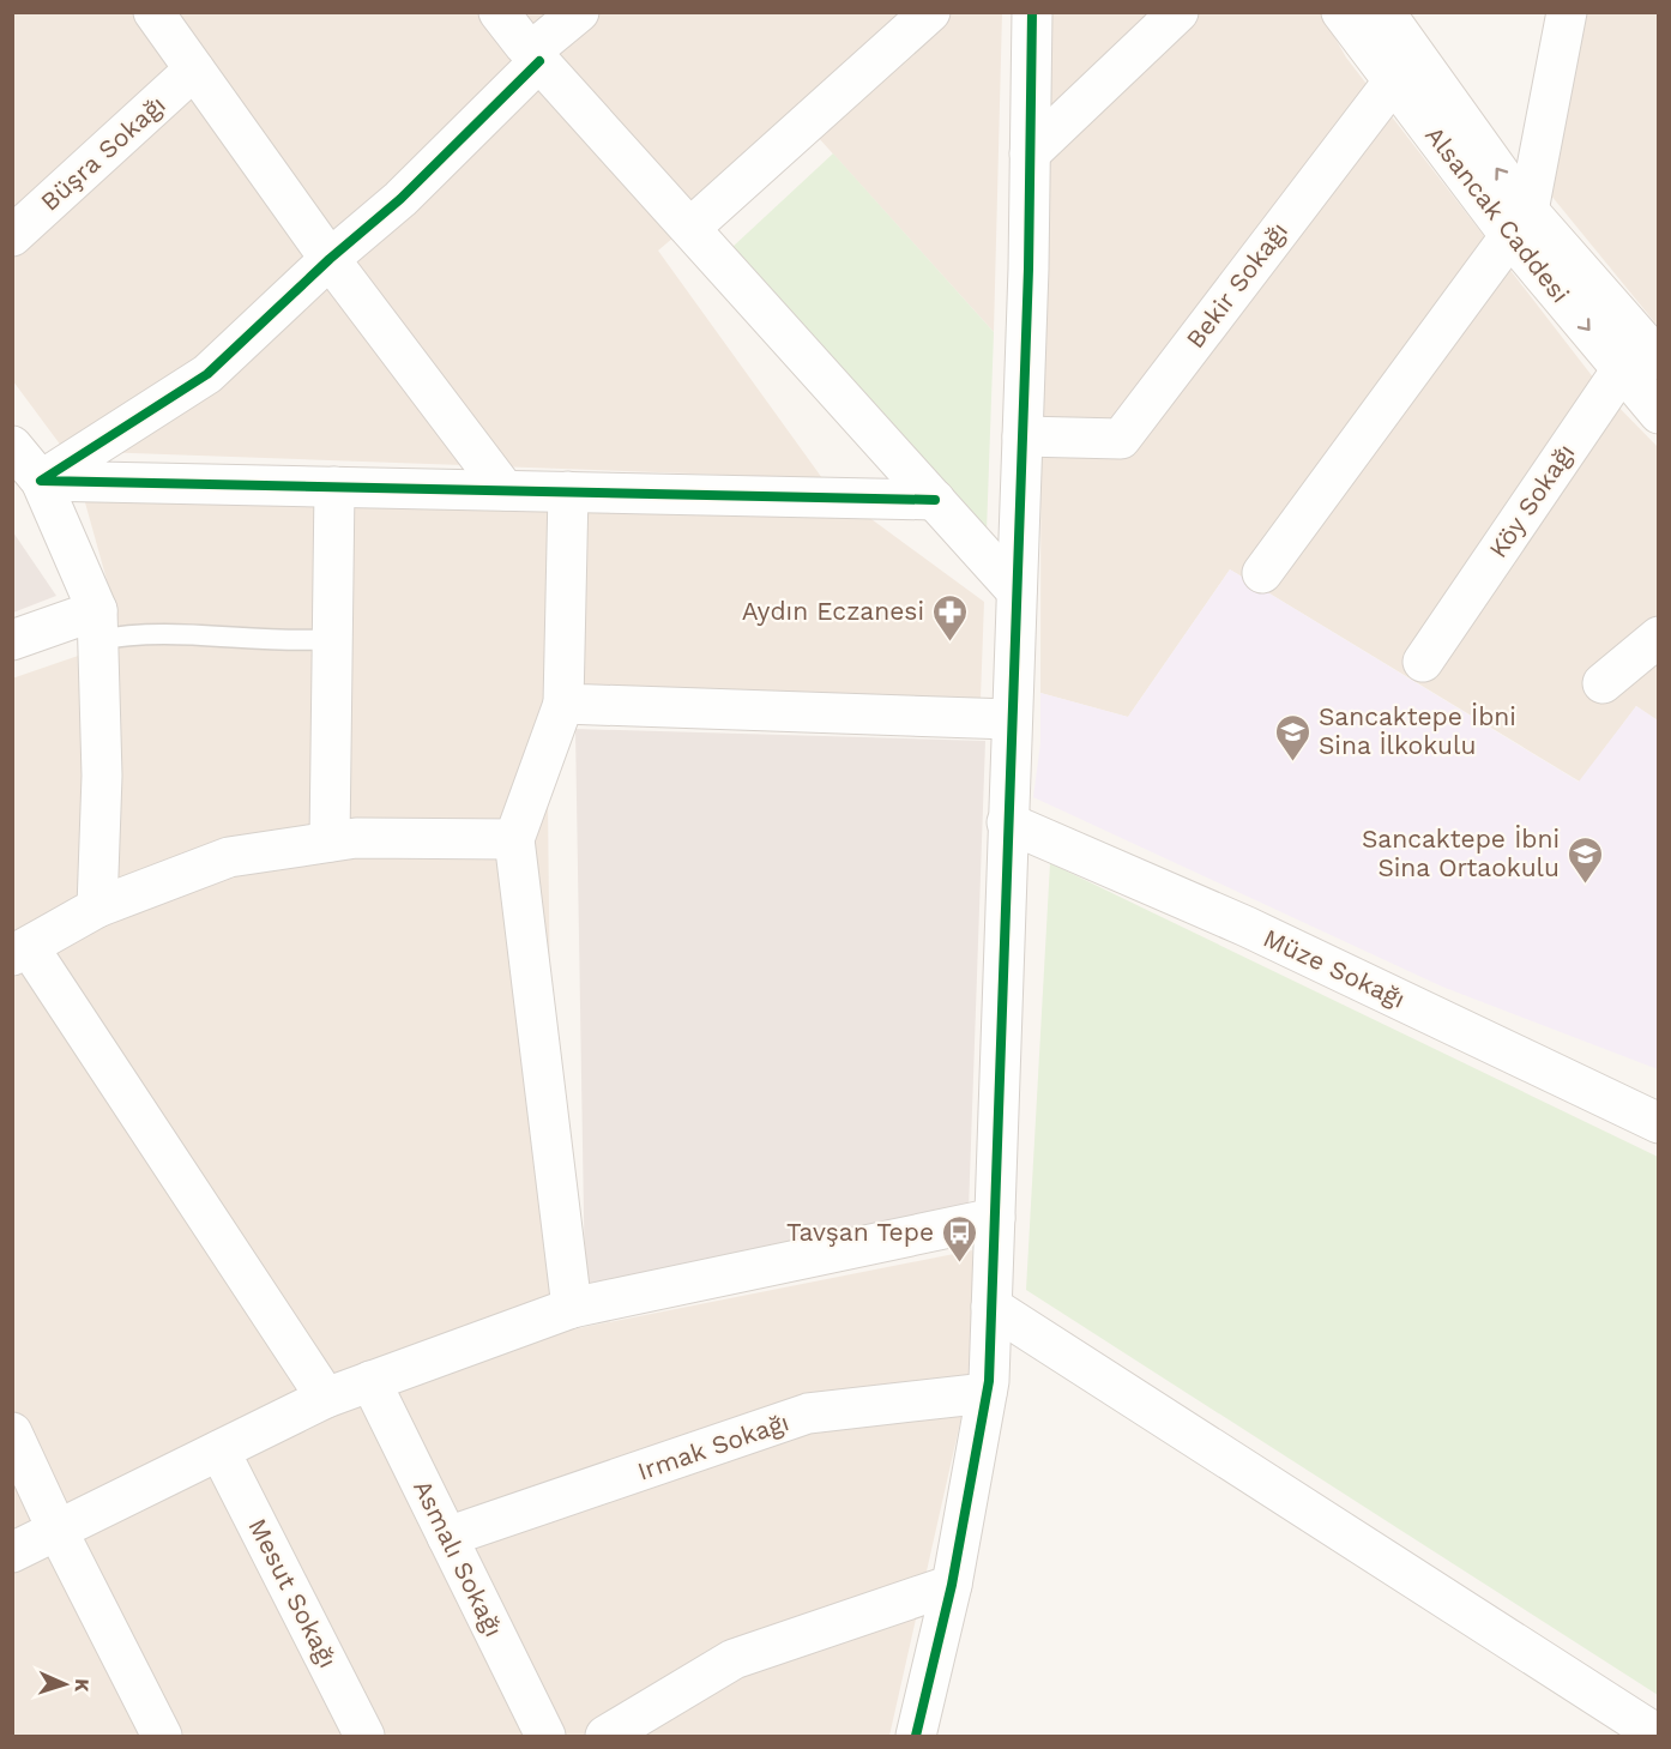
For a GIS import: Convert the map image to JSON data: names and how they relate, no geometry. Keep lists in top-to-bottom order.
{
  "streets": {
    "street": [
      "Büşra Sokağı",
      "Alsancak Caddesi",
      "Bekir Sokağı",
      "Köy Sokağı",
      "Müze Sokağı",
      "Irmak Sokağı",
      "Asmalı Sokağı",
      "Mesut Sokağı"
    ]
  },
  "crossings": [
    ["Alsancak Caddesi", "Bekir Sokağı"],
    ["Alsancak Caddesi", "Köy Sokağı"],
    ["Irmak Sokağı", "Asmalı Sokağı"]
  ],
  "places": {
    "pharmacy": ["Aydın Eczanesi"],
    "school or university": ["Sancaktepe İbni Sina İlkokulu", "Sancaktepe İbni Sina Ortaokulu"],
    "bus stop": ["Tavşan Tepe"]
  },
  "north": "right"
}
